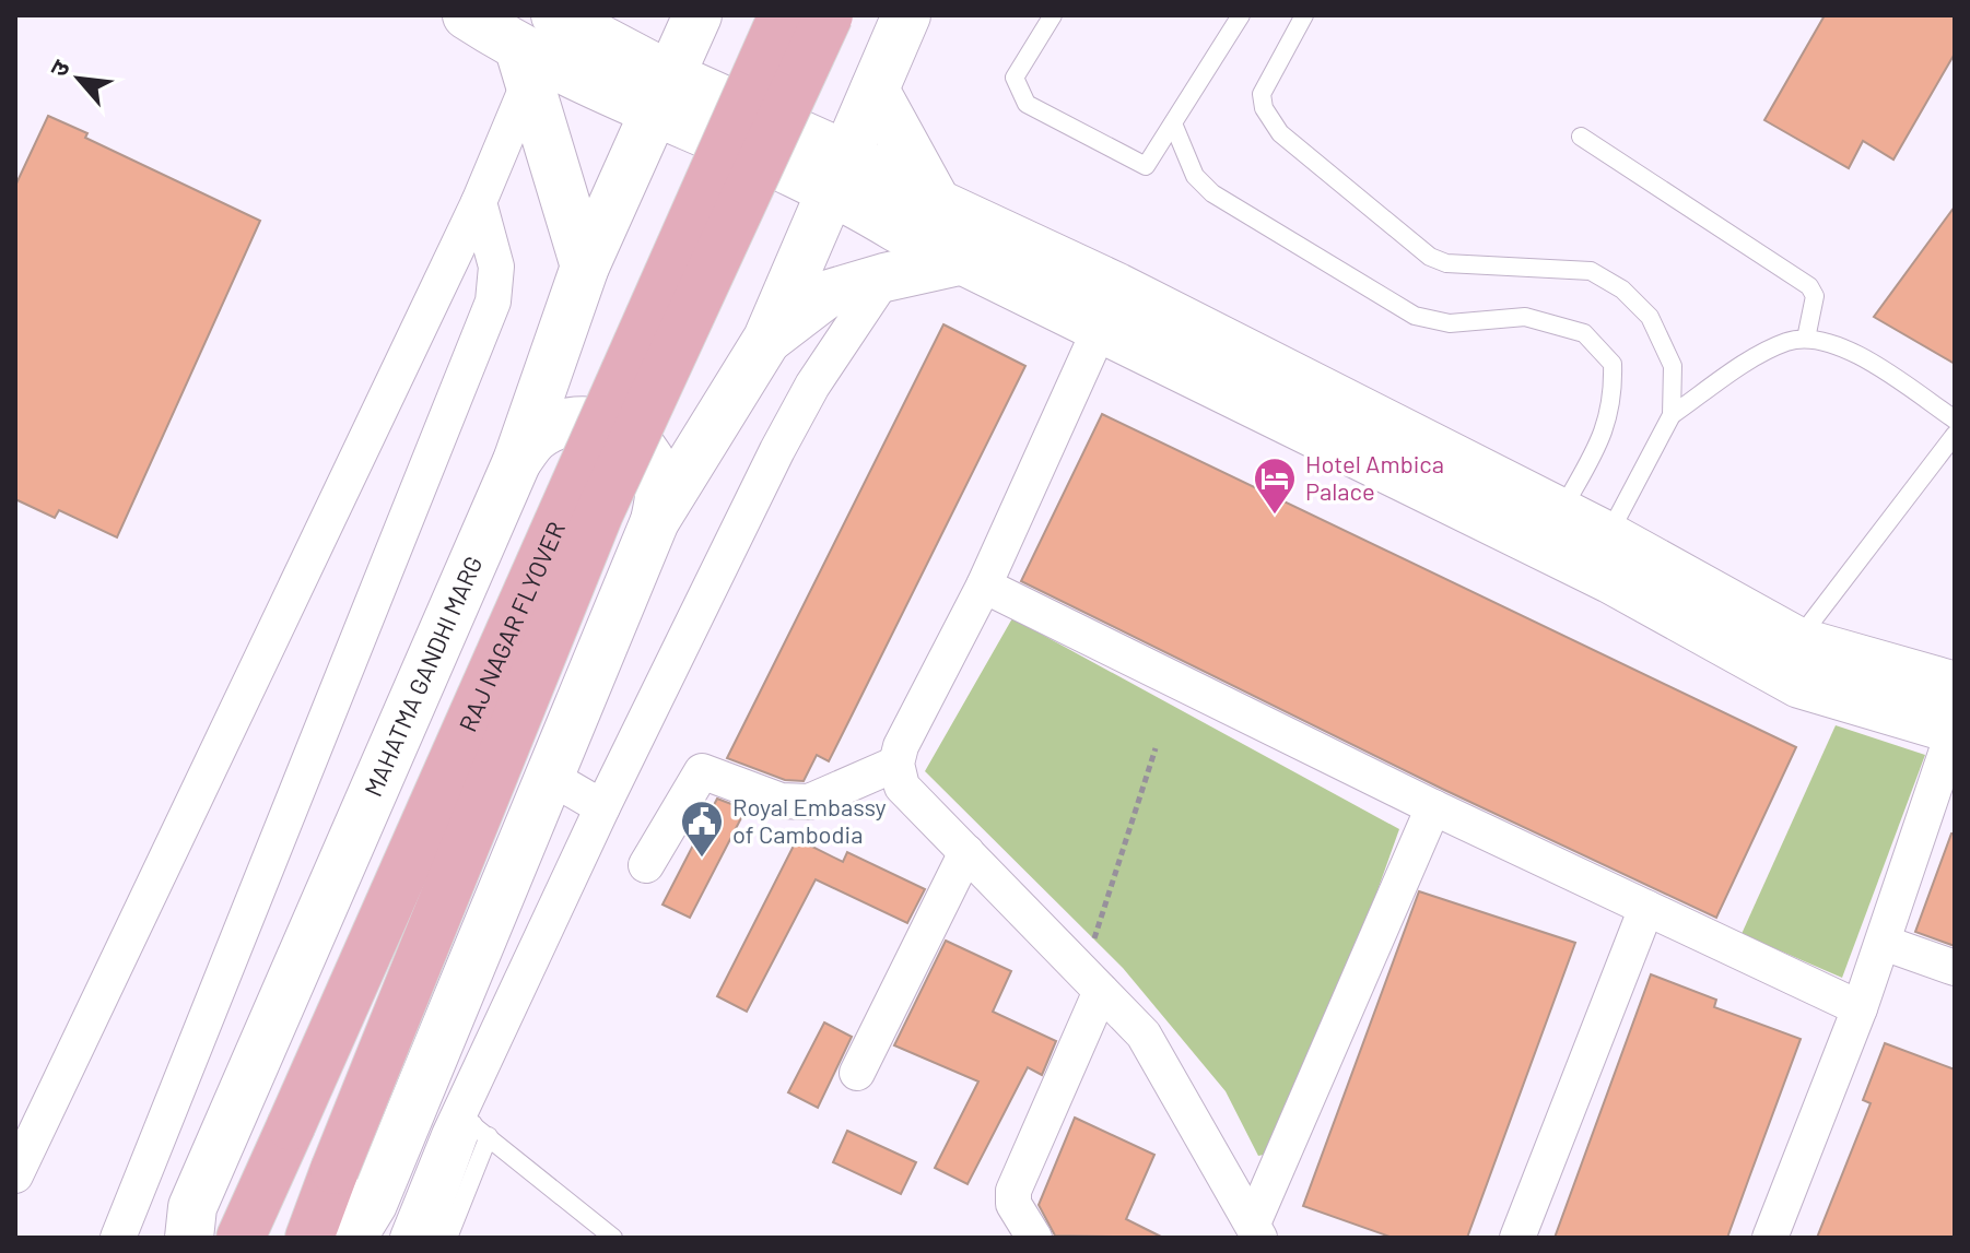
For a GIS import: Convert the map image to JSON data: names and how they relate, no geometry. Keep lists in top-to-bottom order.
{
  "streets": {
    "main road": ["RAJ NAGAR FLYOVER"],
    "street": ["MAHATMA GANDHI MARG"]
  },
  "places": {
    "hotel": ["Hotel Ambica Palace"],
    "public building": ["Royal Embassy of Cambodia"]
  },
  "north": "top left"
}
